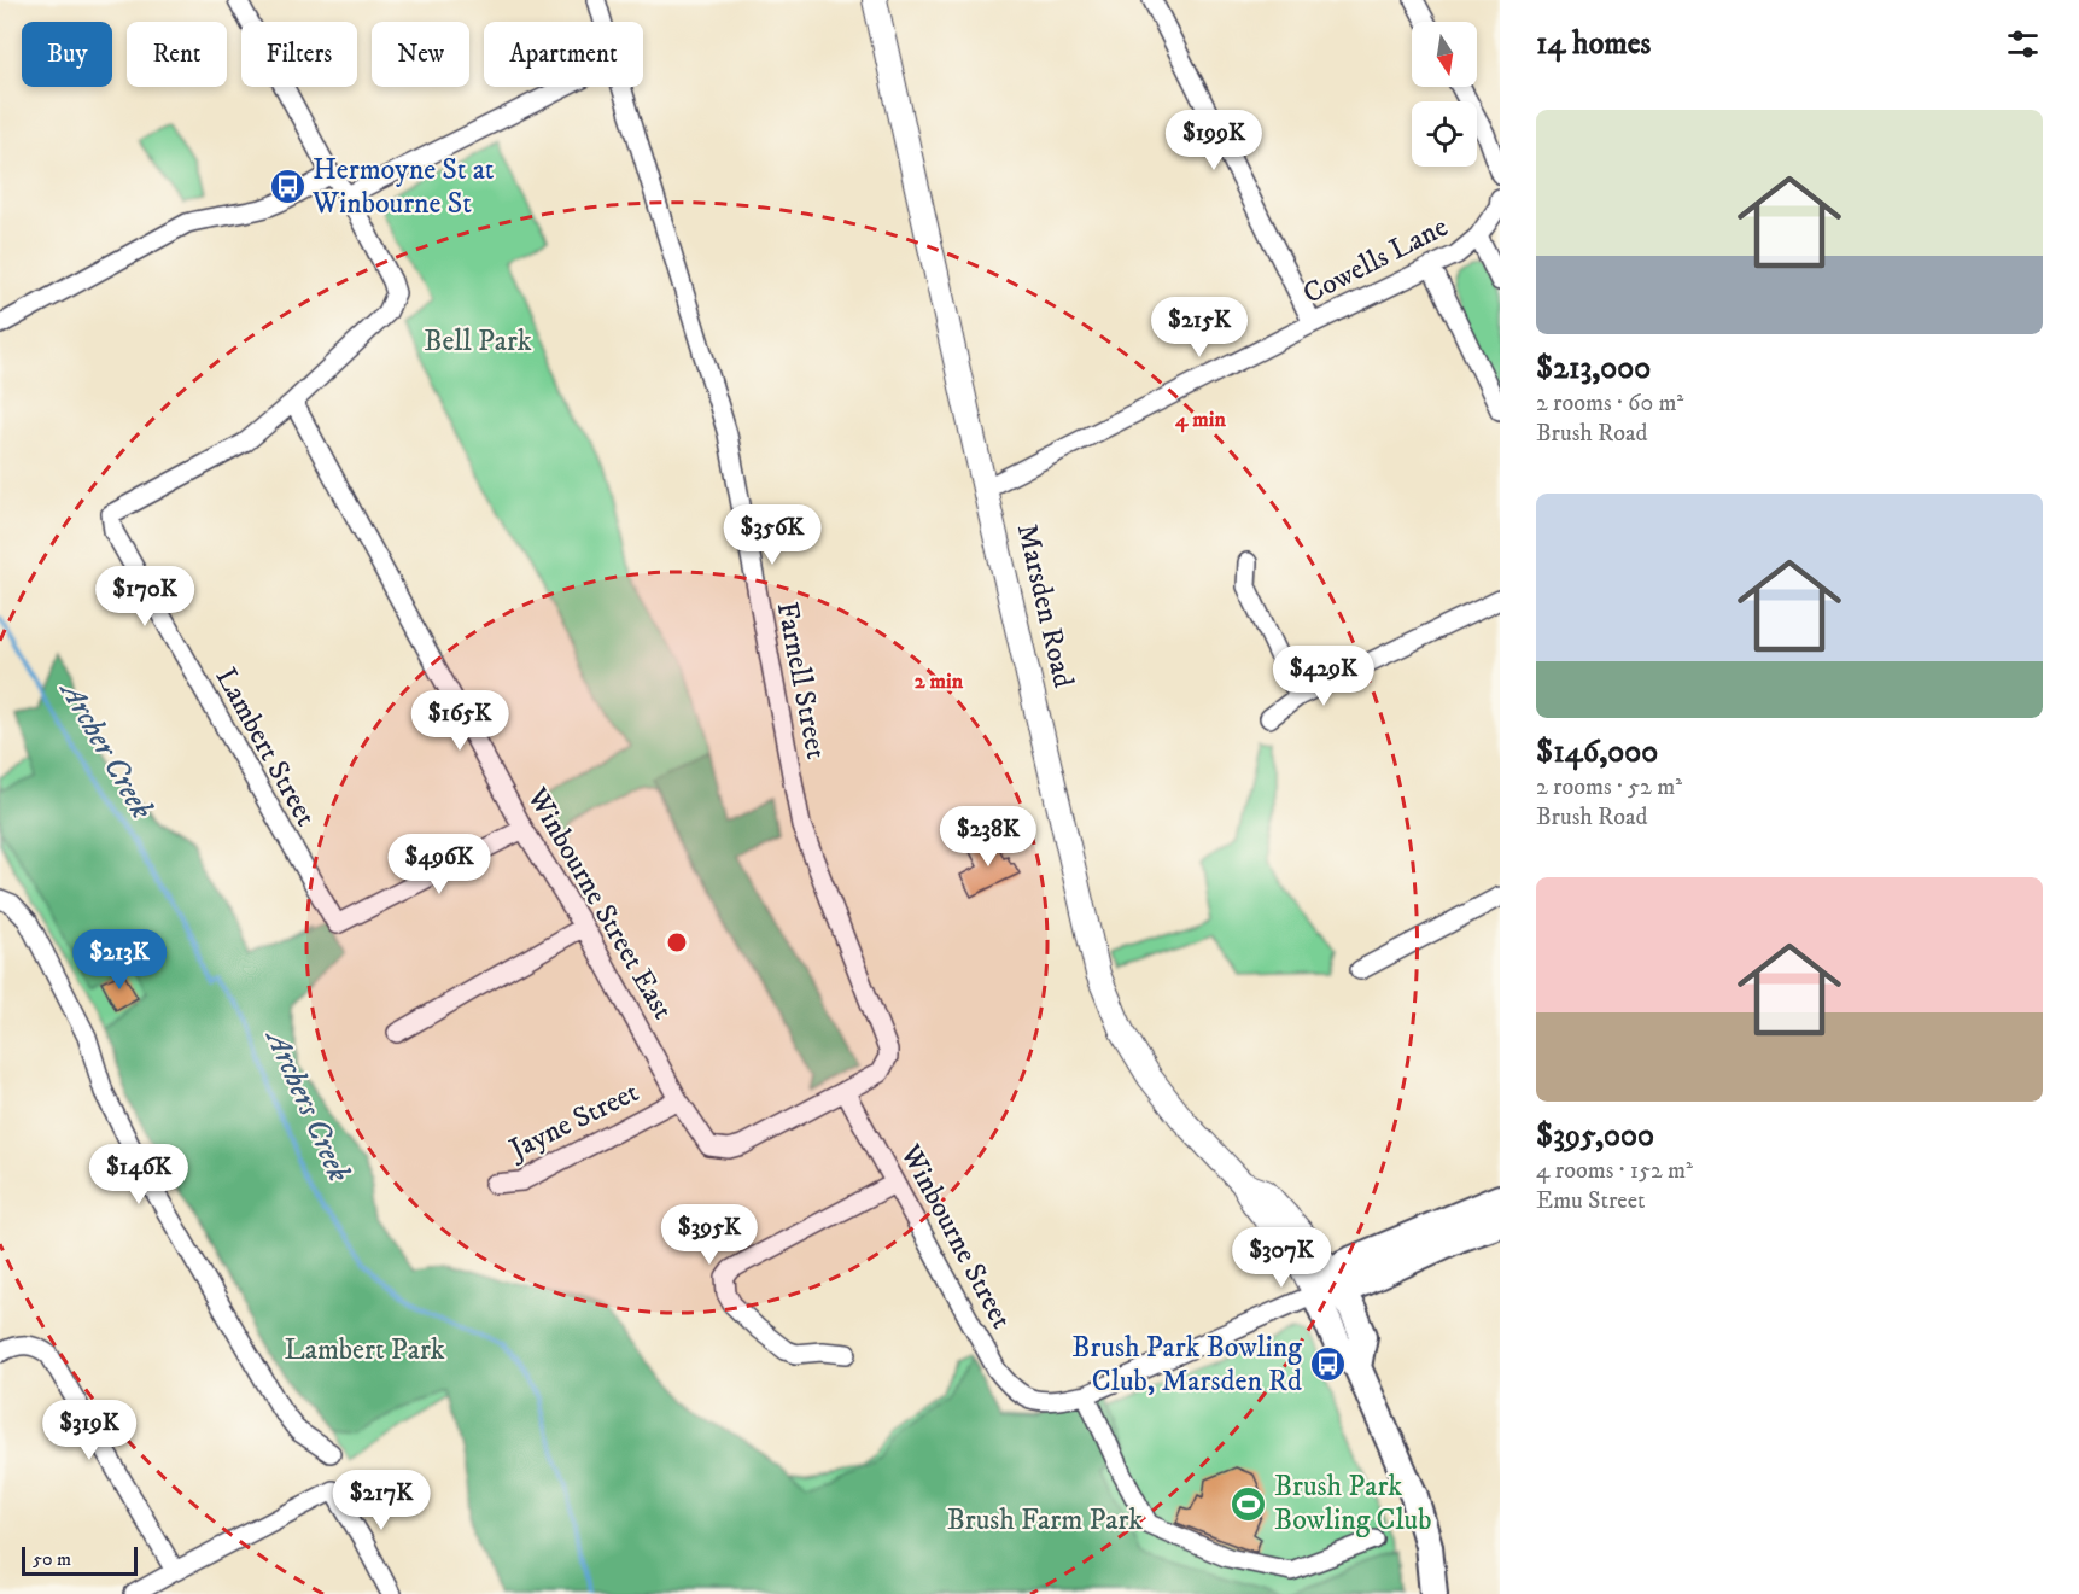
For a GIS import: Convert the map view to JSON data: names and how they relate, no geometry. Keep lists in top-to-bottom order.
{
  "streets": {
    "highway": ["Marsden Road"],
    "street": [
      "Cowells Lane",
      "Farnell Street",
      "Lambert Street",
      "Winbourne Street East",
      "Jayne Street",
      "Winbourne Street"
    ]
  },
  "crossings": [
    ["Cowells Lane", "Marsden Road"],
    ["Farnell Street", "Winbourne Street East"],
    ["Farnell Street", "Winbourne Street"],
    ["Lambert Street", "Winbourne Street East"],
    ["Winbourne Street East", "Jayne Street"],
    ["Winbourne Street East", "Winbourne Street"]
  ],
  "water": ["Archer Creek", "Archers Creek"],
  "parks": ["Bell Park", "Lambert Park", "Brush Farm Park"],
  "places": {
    "bus stop": ["Hermoyne St at Winbourne St", "Brush Park Bowling Club, Marsden Rd"],
    "sports": ["Brush Park Bowling Club"]
  },
  "scale_bar": "50 m",
  "north": "bottom",
  "page": {
    "heading": "14 homes",
    "chip": [
      "Buy",
      "Rent",
      "Filters",
      "New",
      "Apartment"
    ],
    "list": [
      {
        "name": "$213,000",
        "note": "2 rooms · 60 m² · Brush Road"
      },
      {
        "name": "$146,000",
        "note": "2 rooms · 52 m² · Brush Road"
      },
      {
        "name": "$395,000",
        "note": "4 rooms · 152 m² · Emu Street"
      }
    ],
    "price": [
      "$199K",
      "$215K",
      "$356K",
      "$170K",
      "$429K",
      "$165K",
      "$238K",
      "$496K",
      "$213K",
      "$146K",
      "$395K",
      "$307K",
      "$319K",
      "$217K"
    ],
    "scale": "50 m"
  },
  "rings": ["4 min", "2 min"]
}
